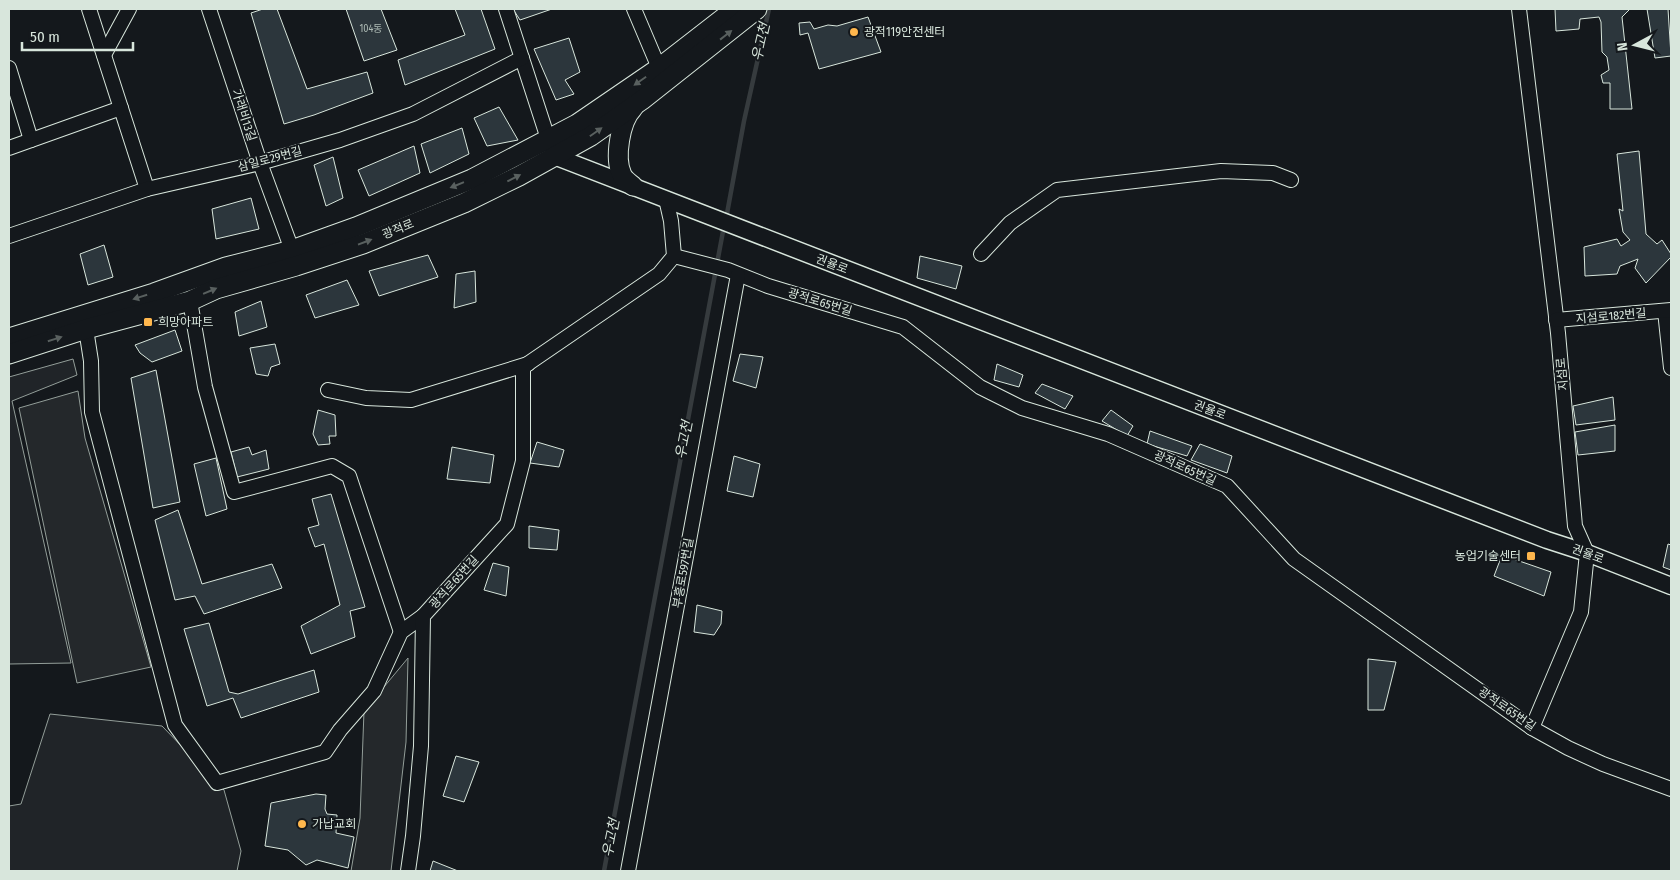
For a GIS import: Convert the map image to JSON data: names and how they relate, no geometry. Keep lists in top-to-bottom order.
{
  "streets": {
    "main road": ["광적로"],
    "street": [
      "가래비13길",
      "삼일로29번길",
      "권율로",
      "광적로65번길",
      "지섬로182번길",
      "지섬로",
      "부흥로597번길"
    ]
  },
  "crossings": [
    ["가래비13길", "삼일로29번길"],
    ["가래비13길", "광적로"],
    ["권율로", "지섬로"],
    ["광적로65번길", "부흥로597번길"],
    ["지섬로182번길", "지섬로"]
  ],
  "water": ["우고천"],
  "places": {
    "other": ["광적119안전센터", "가납교회"],
    "transit": ["희망아파트", "농업기술센터"]
  },
  "house_numbers": ["104동"],
  "scale_bar": "50 m",
  "north": "left"
}
